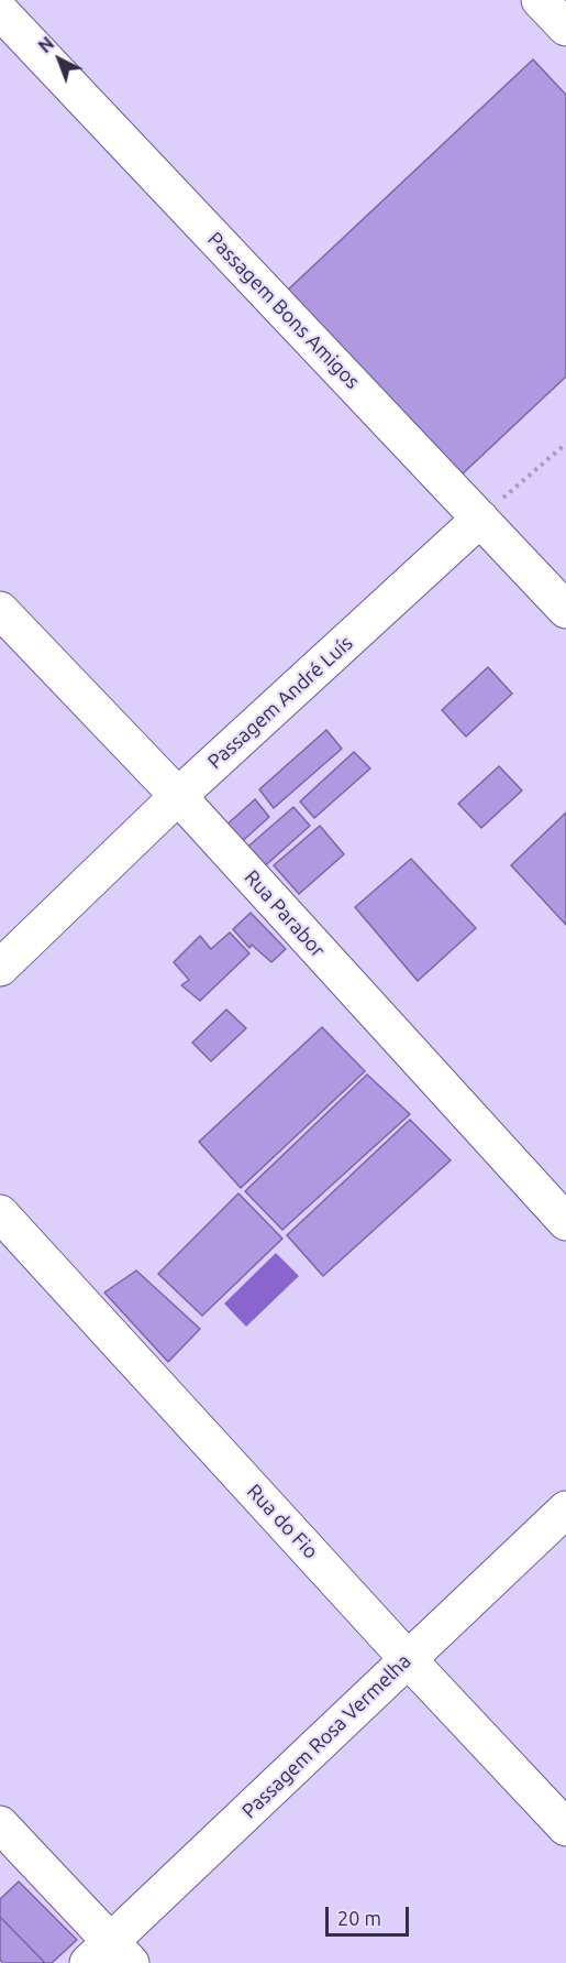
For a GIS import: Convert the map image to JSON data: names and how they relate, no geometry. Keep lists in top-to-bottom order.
{
  "streets": {
    "street": [
      "Passagem Bons Amigos",
      "Passagem André Luís",
      "Rua Parabor",
      "Rua do Fio",
      "Passagem Rosa Vermelha"
    ]
  },
  "crossings": [
    ["Passagem Bons Amigos", "Passagem André Luís"],
    ["Passagem André Luís", "Rua Parabor"],
    ["Rua do Fio", "Passagem Rosa Vermelha"]
  ],
  "scale_bar": "20 m",
  "north": "top left"
}
